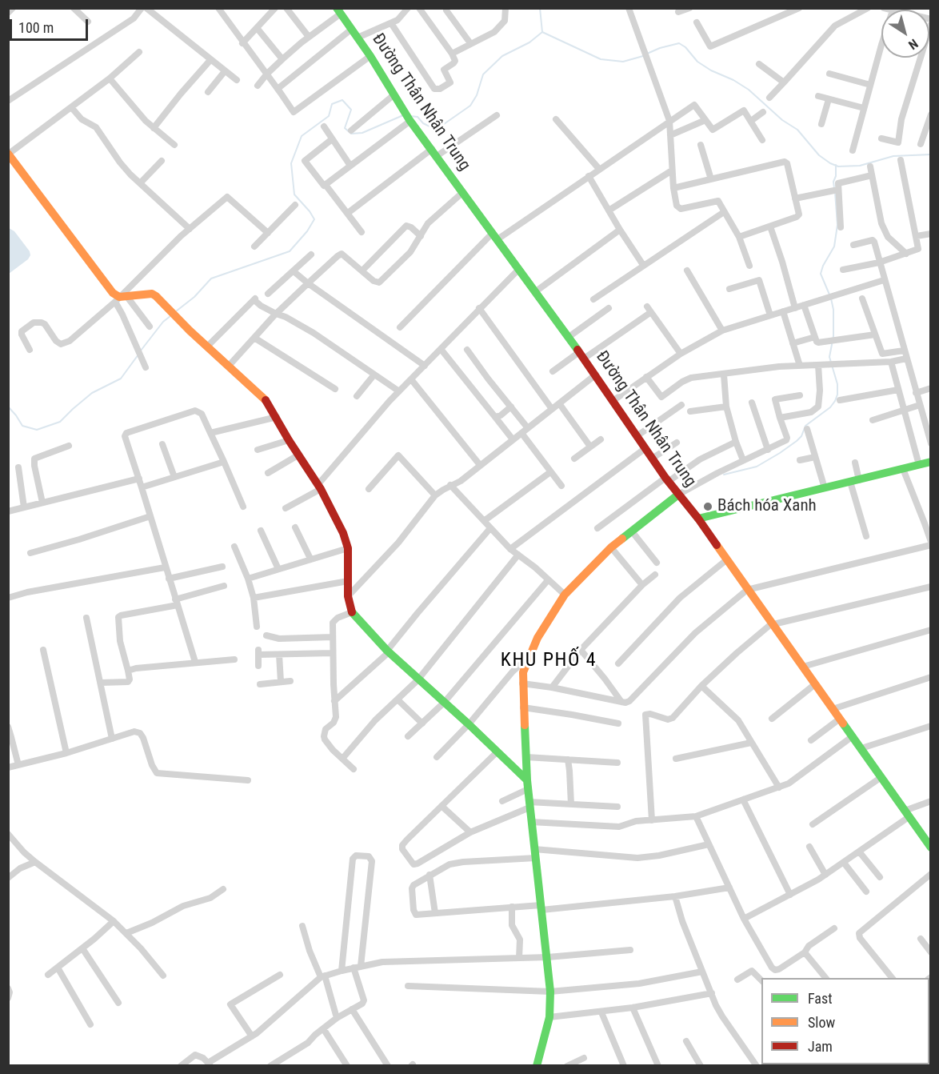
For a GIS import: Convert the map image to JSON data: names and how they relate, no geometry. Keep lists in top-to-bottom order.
{
  "streets": {
    "street": ["Đường Thân Nhân Trung"]
  },
  "districts": ["KHU PHỐ 4"],
  "places": ["Bách hóa Xanh"],
  "legend": ["Fast", "Slow", "Jam"],
  "scale_bar": "100 m",
  "north": "bottom right"
}
